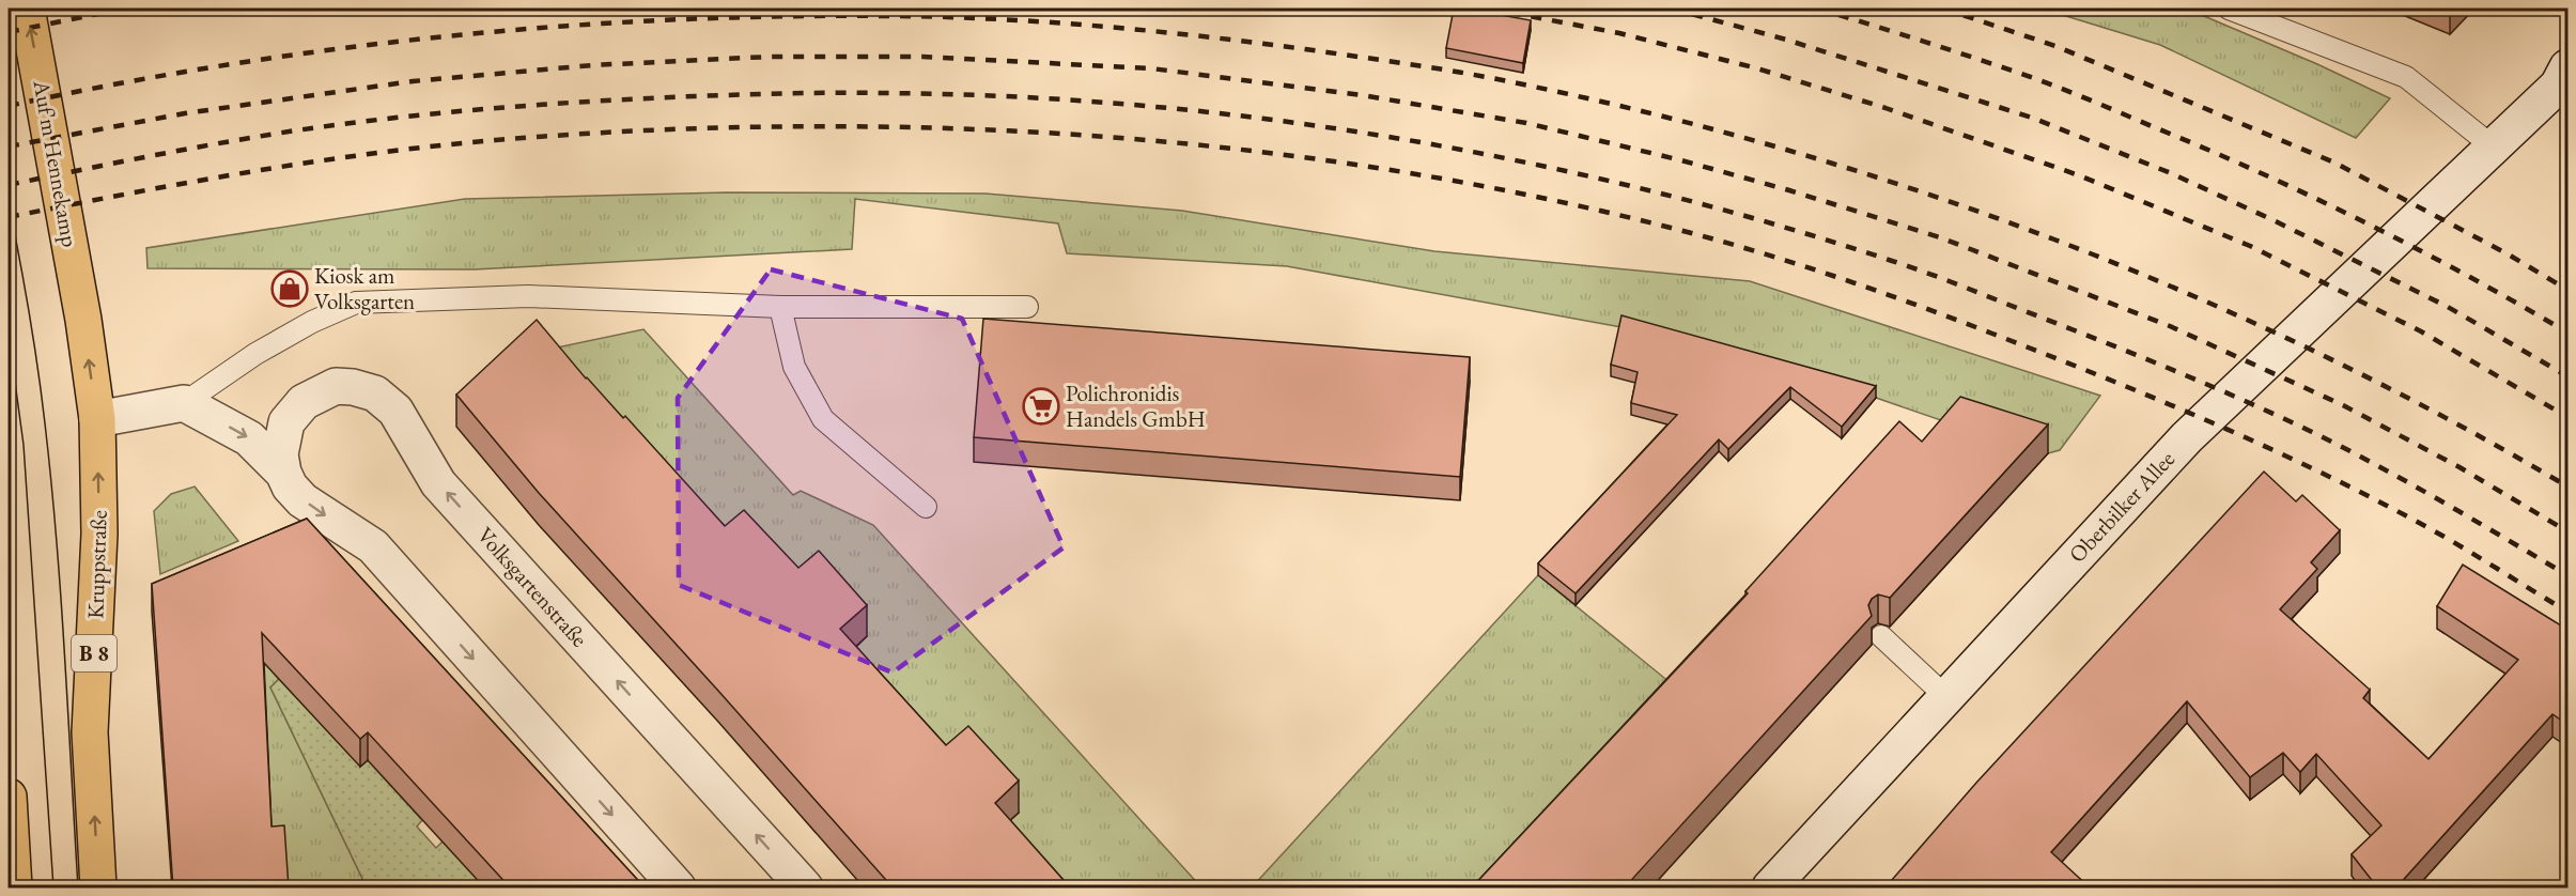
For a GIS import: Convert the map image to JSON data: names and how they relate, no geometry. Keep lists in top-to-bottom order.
{
  "streets": {
    "main road": ["Auf'm Hennekamp", "Kruppstraße", "B 8"],
    "street": ["Oberbilker Allee", "Volksgartenstraße"]
  },
  "crossings": [
    ["Auf'm Hennekamp", "Kruppstraße"]
  ],
  "one_way": ["Auf'm Hennekamp", "Kruppstraße"],
  "places": {
    "shop": ["Kiosk am Volksgarten"],
    "supermarket": ["Polichronidis Handels GmbH"]
  }
}
